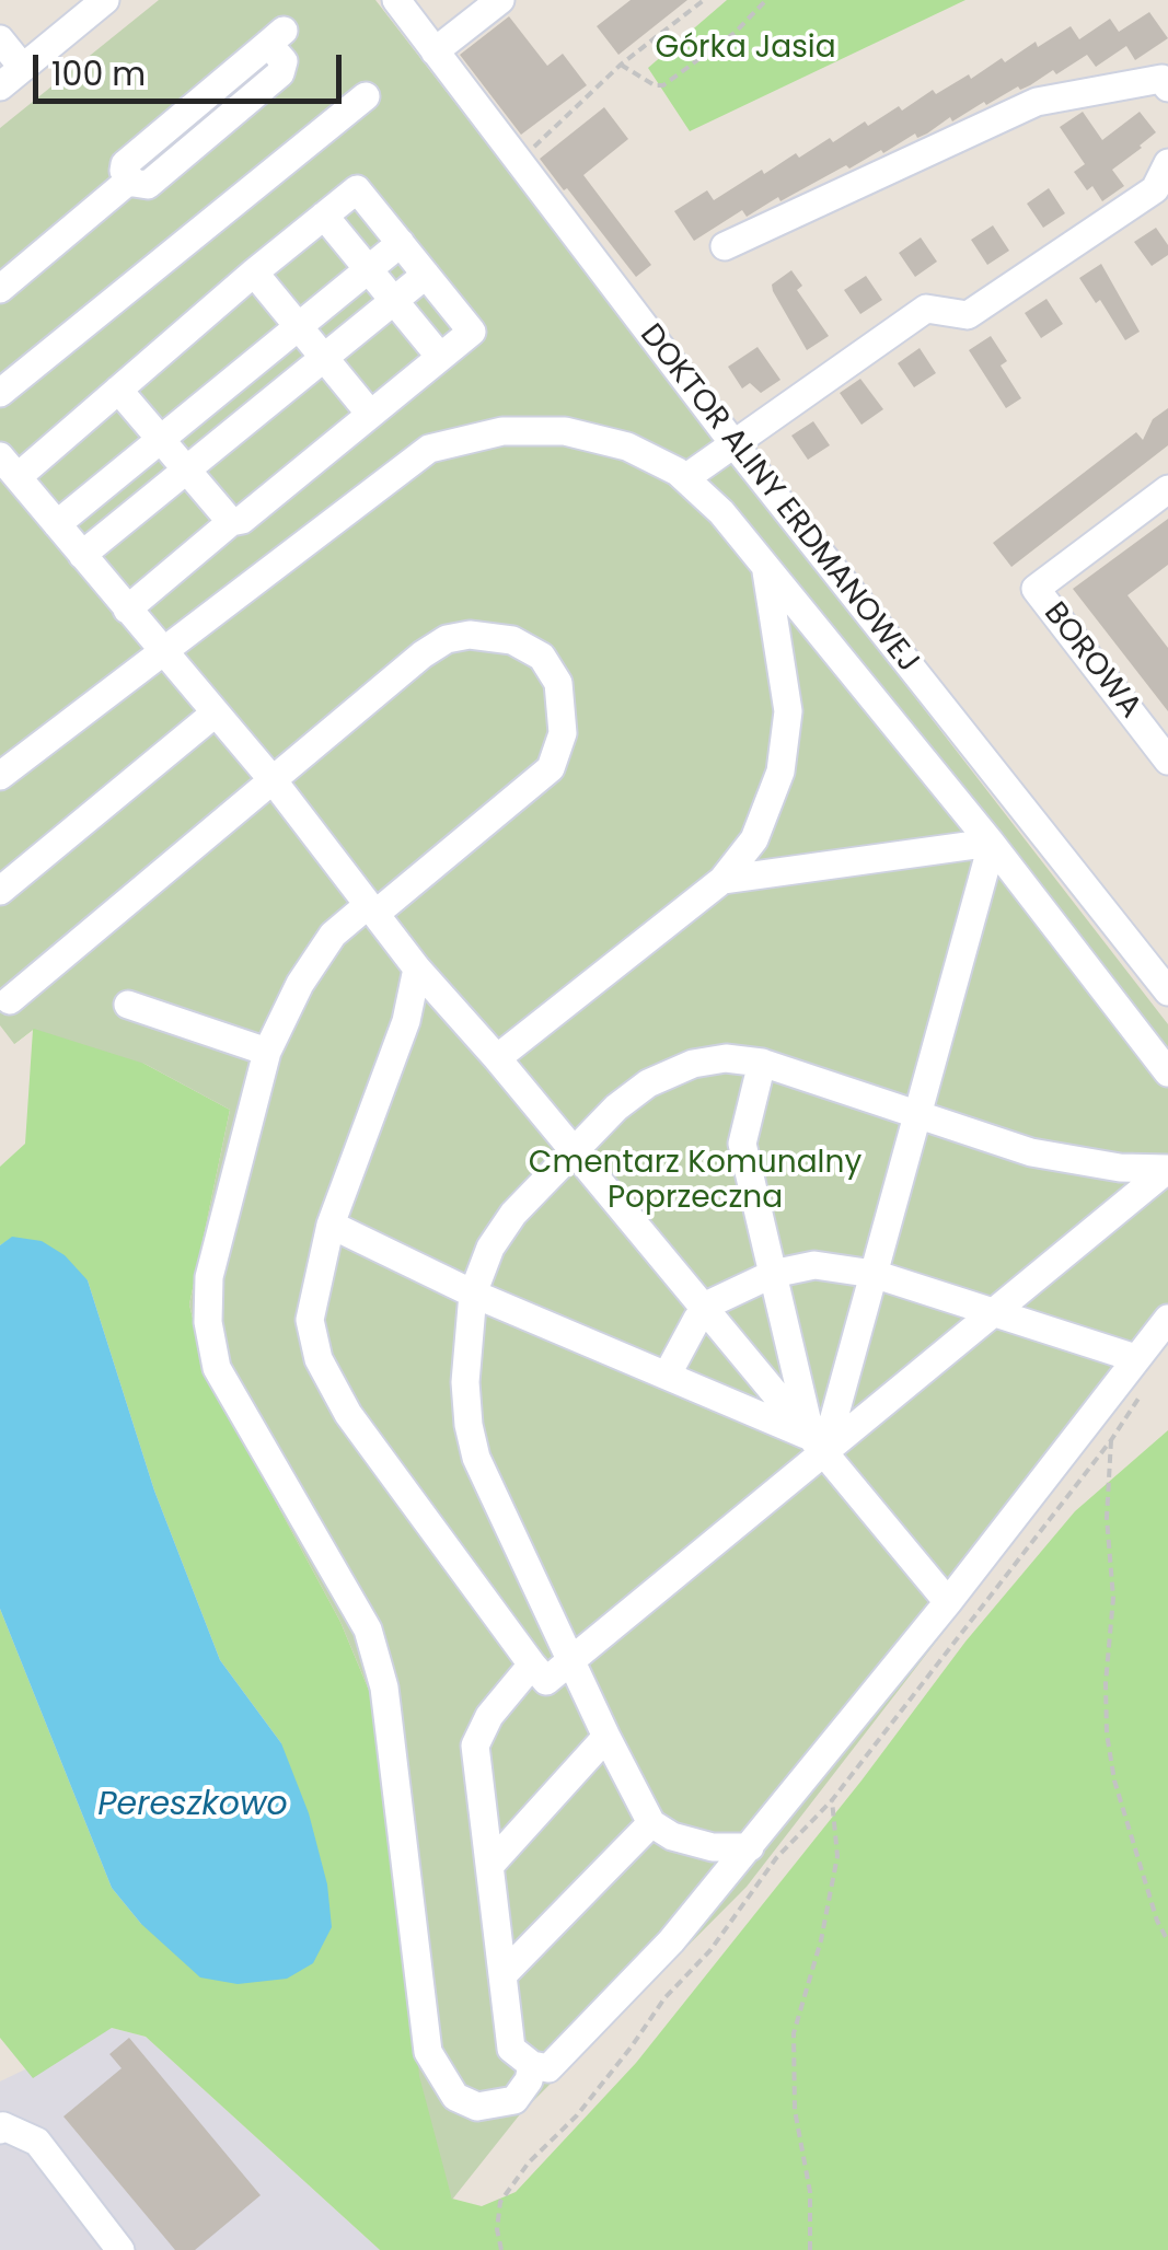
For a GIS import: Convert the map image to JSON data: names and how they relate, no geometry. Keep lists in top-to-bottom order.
{
  "streets": {
    "street": ["DOKTOR ALINY ERDMANOWEJ", "BOROWA"]
  },
  "water": ["Pereszkowo"],
  "parks": ["Górka Jasia", "Cmentarz Komunalny Poprzeczna"],
  "scale_bar": "100 m"
}
